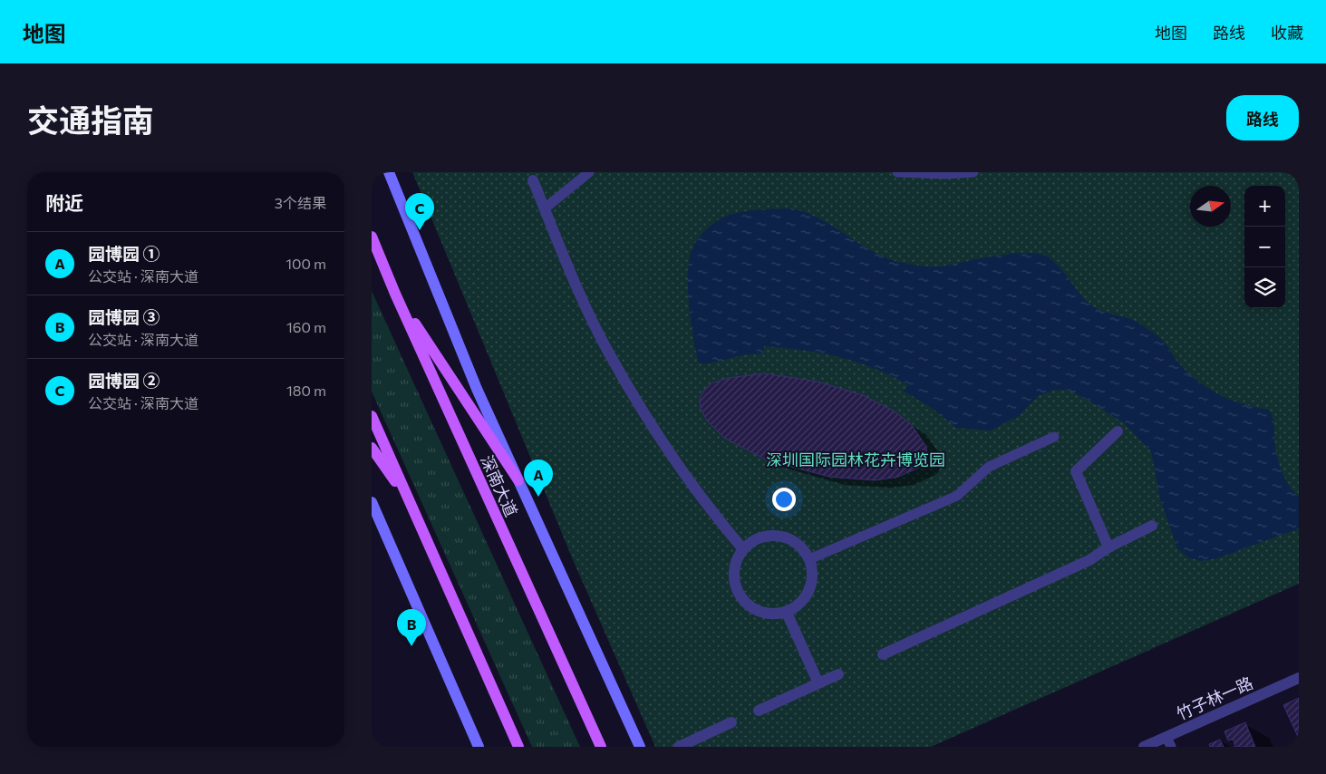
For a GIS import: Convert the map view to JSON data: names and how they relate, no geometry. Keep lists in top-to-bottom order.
{
  "streets": {
    "main road": ["深南大道"],
    "street": ["竹子林一路"]
  },
  "parks": ["深圳国际园林花卉博览园"],
  "north": "right",
  "page": {
    "header": "地图",
    "nav": ["地图", "路线", "收藏"],
    "title": "交通指南",
    "buttons": "路线",
    "heading": ["附近", "3个结果"],
    "map_buttons": ["+", "−"],
    "pins": ["C", "A", "B"],
    "list": [
      {
        "mark": "A",
        "name": "园博园 ①",
        "note": "公交站 · 深南大道",
        "value": "100 m"
      },
      {
        "mark": "B",
        "name": "园博园 ③",
        "note": "公交站 · 深南大道",
        "value": "160 m"
      },
      {
        "mark": "C",
        "name": "园博园 ②",
        "note": "公交站 · 深南大道",
        "value": "180 m"
      }
    ]
  }
}
